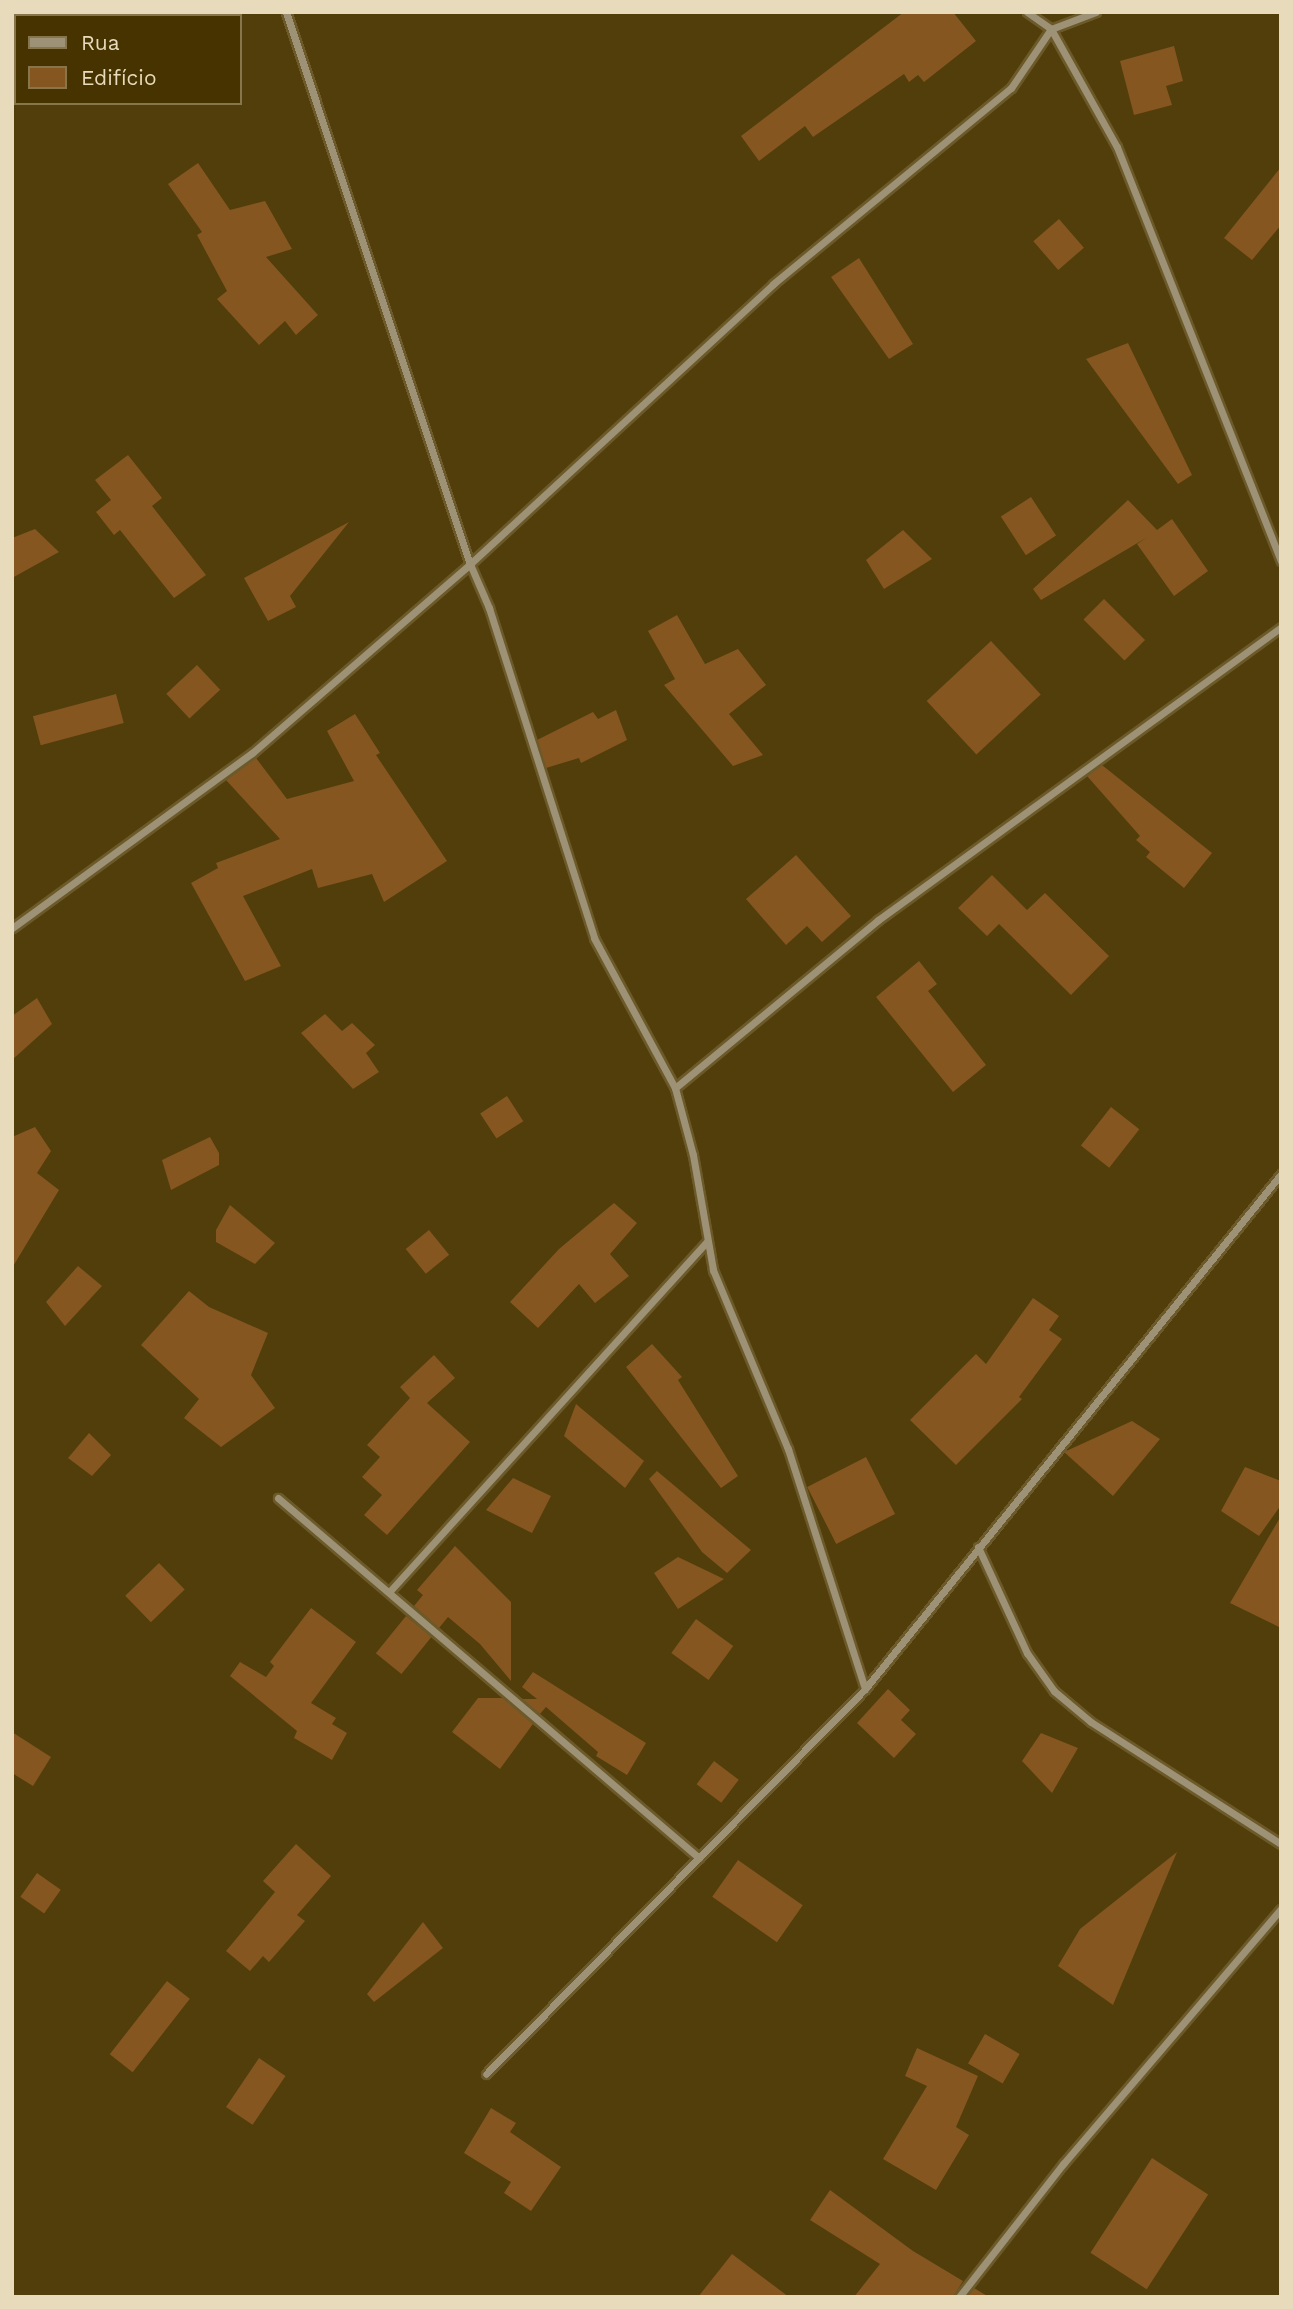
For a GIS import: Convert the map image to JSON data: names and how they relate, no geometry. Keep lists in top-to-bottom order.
{
  "legend": ["Rua", "Edifício"]
}
